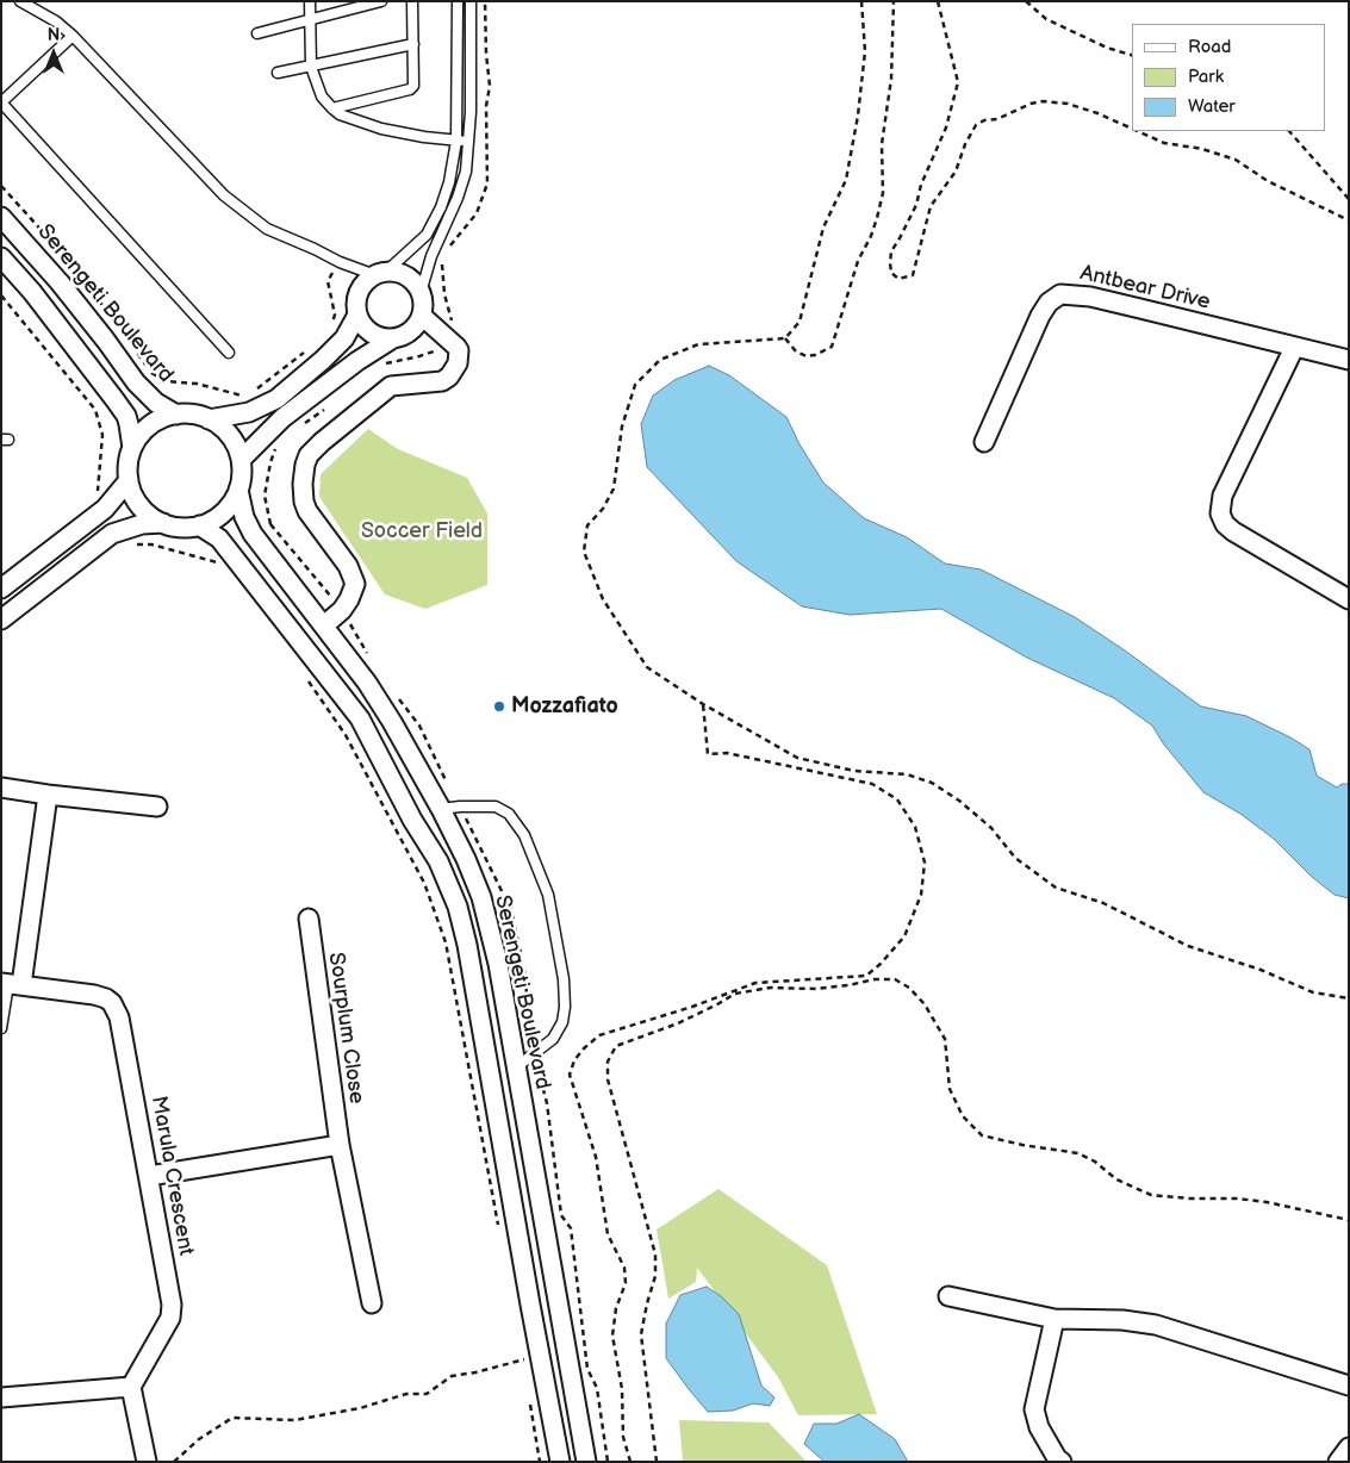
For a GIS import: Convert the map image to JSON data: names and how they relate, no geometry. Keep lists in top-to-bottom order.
{
  "streets": {
    "street": [
      "Antbear Drive",
      "Serengeti Boulevard",
      "Sourplum Close",
      "Marula Crescent"
    ]
  },
  "parks": ["Soccer Field"],
  "places": ["Mozzafiato"],
  "legend": ["Road", "Park", "Water"],
  "north": "top"
}
